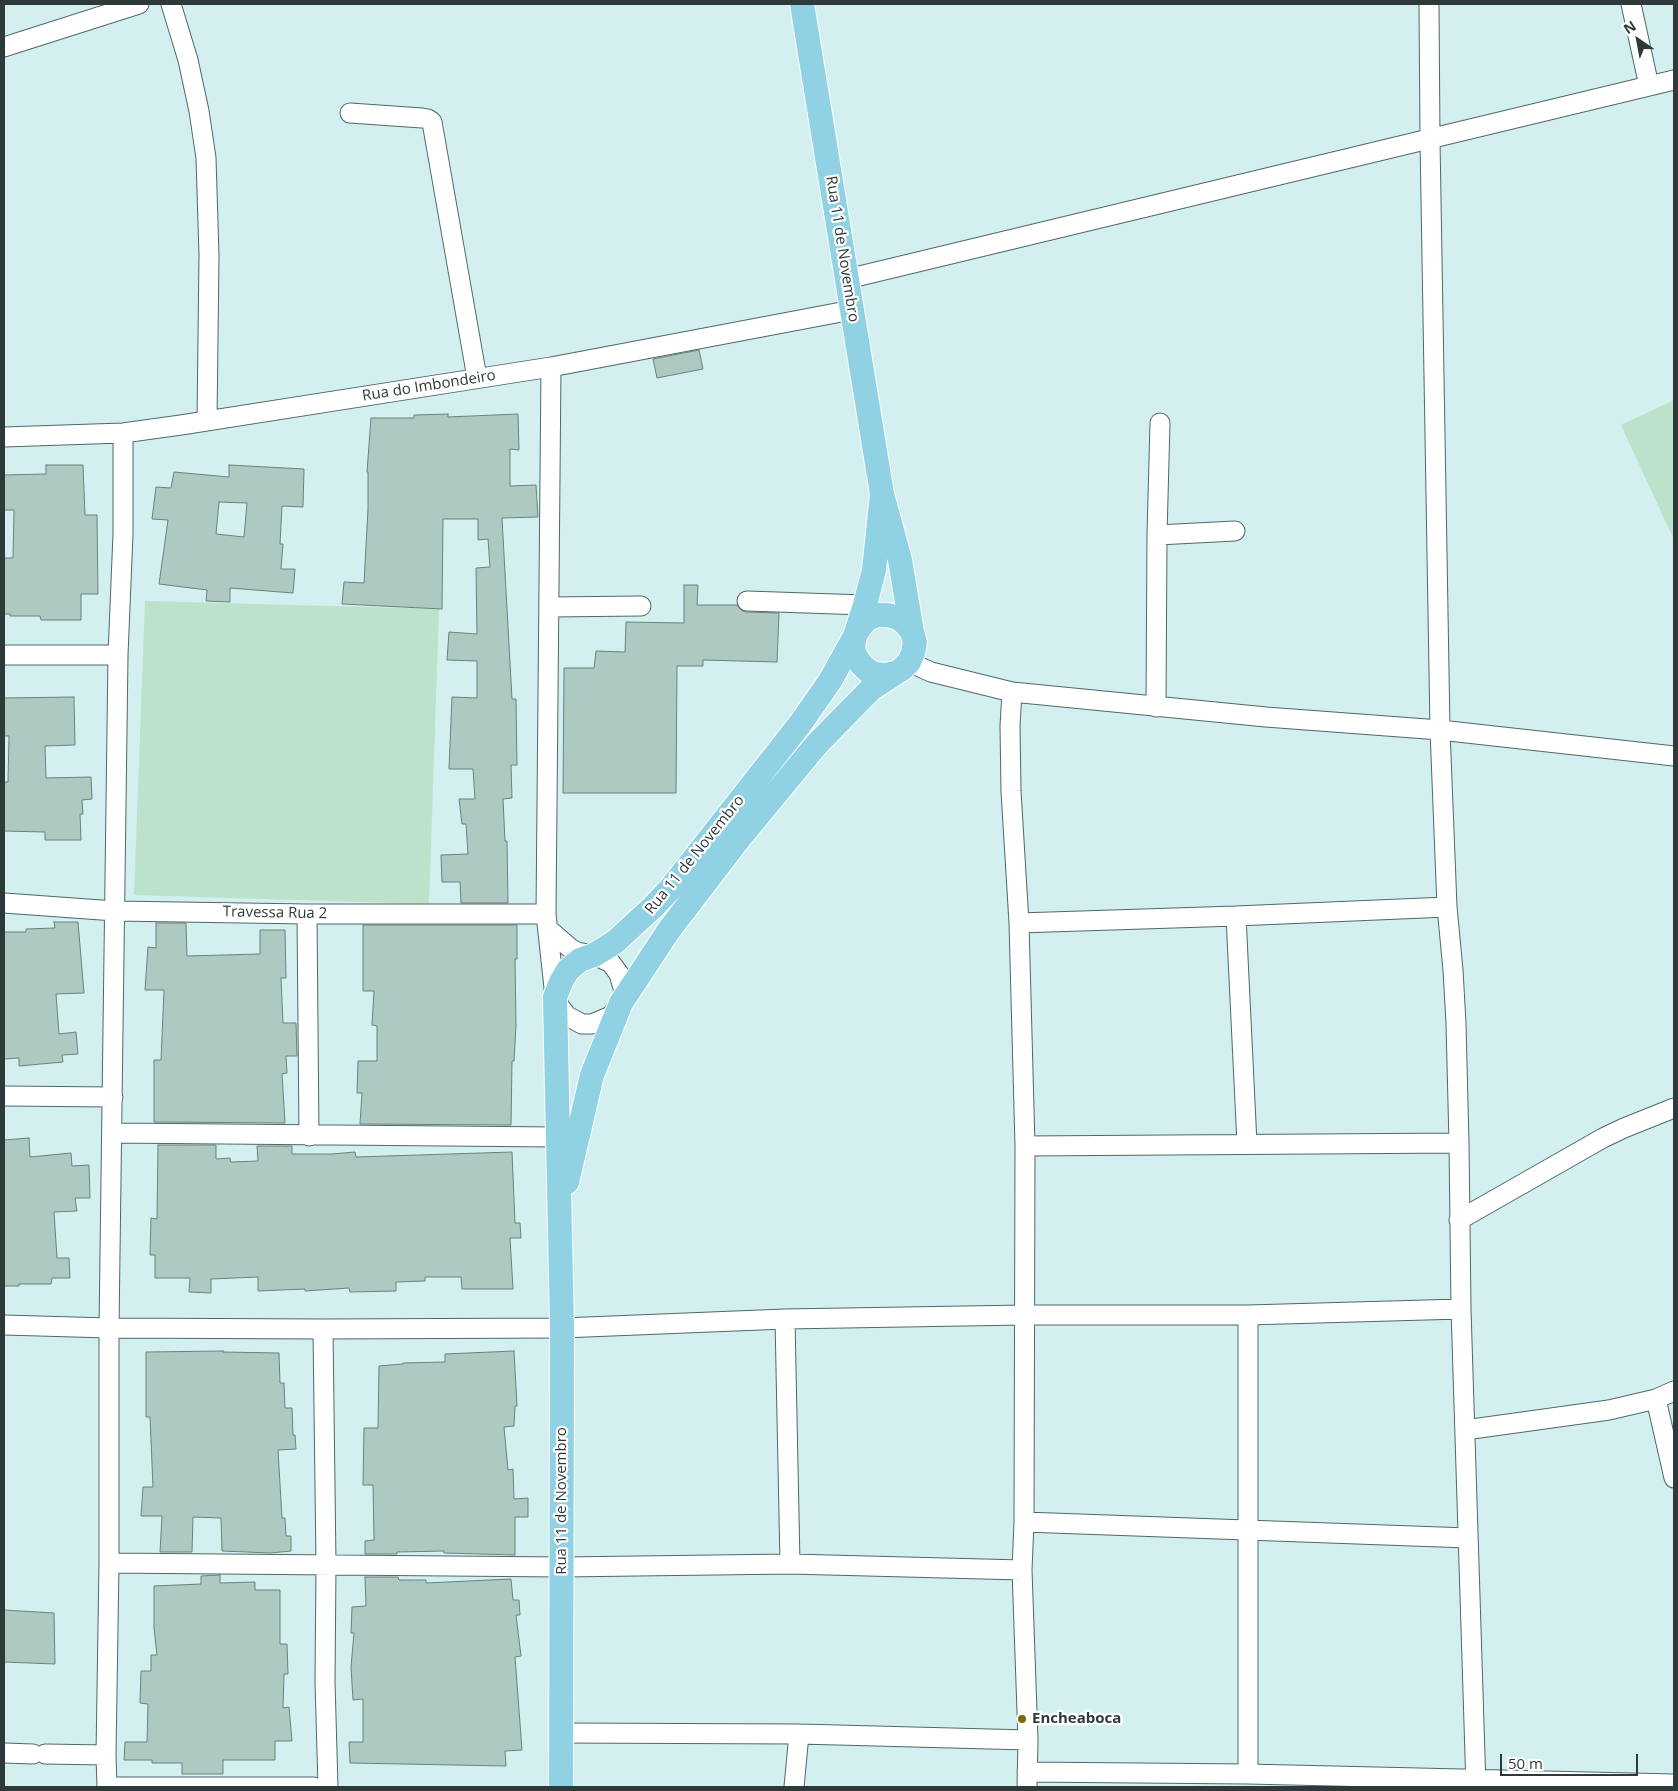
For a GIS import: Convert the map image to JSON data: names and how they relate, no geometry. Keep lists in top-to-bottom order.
{
  "streets": {
    "main road": ["Rua 11 de Novembro"],
    "street": ["Rua do Imbondeiro", "Travessa Rua 2"]
  },
  "crossings": [
    ["Rua 11 de Novembro", "Rua do Imbondeiro"]
  ],
  "places": ["Encheaboca"],
  "scale_bar": "50 m",
  "north": "top left"
}
